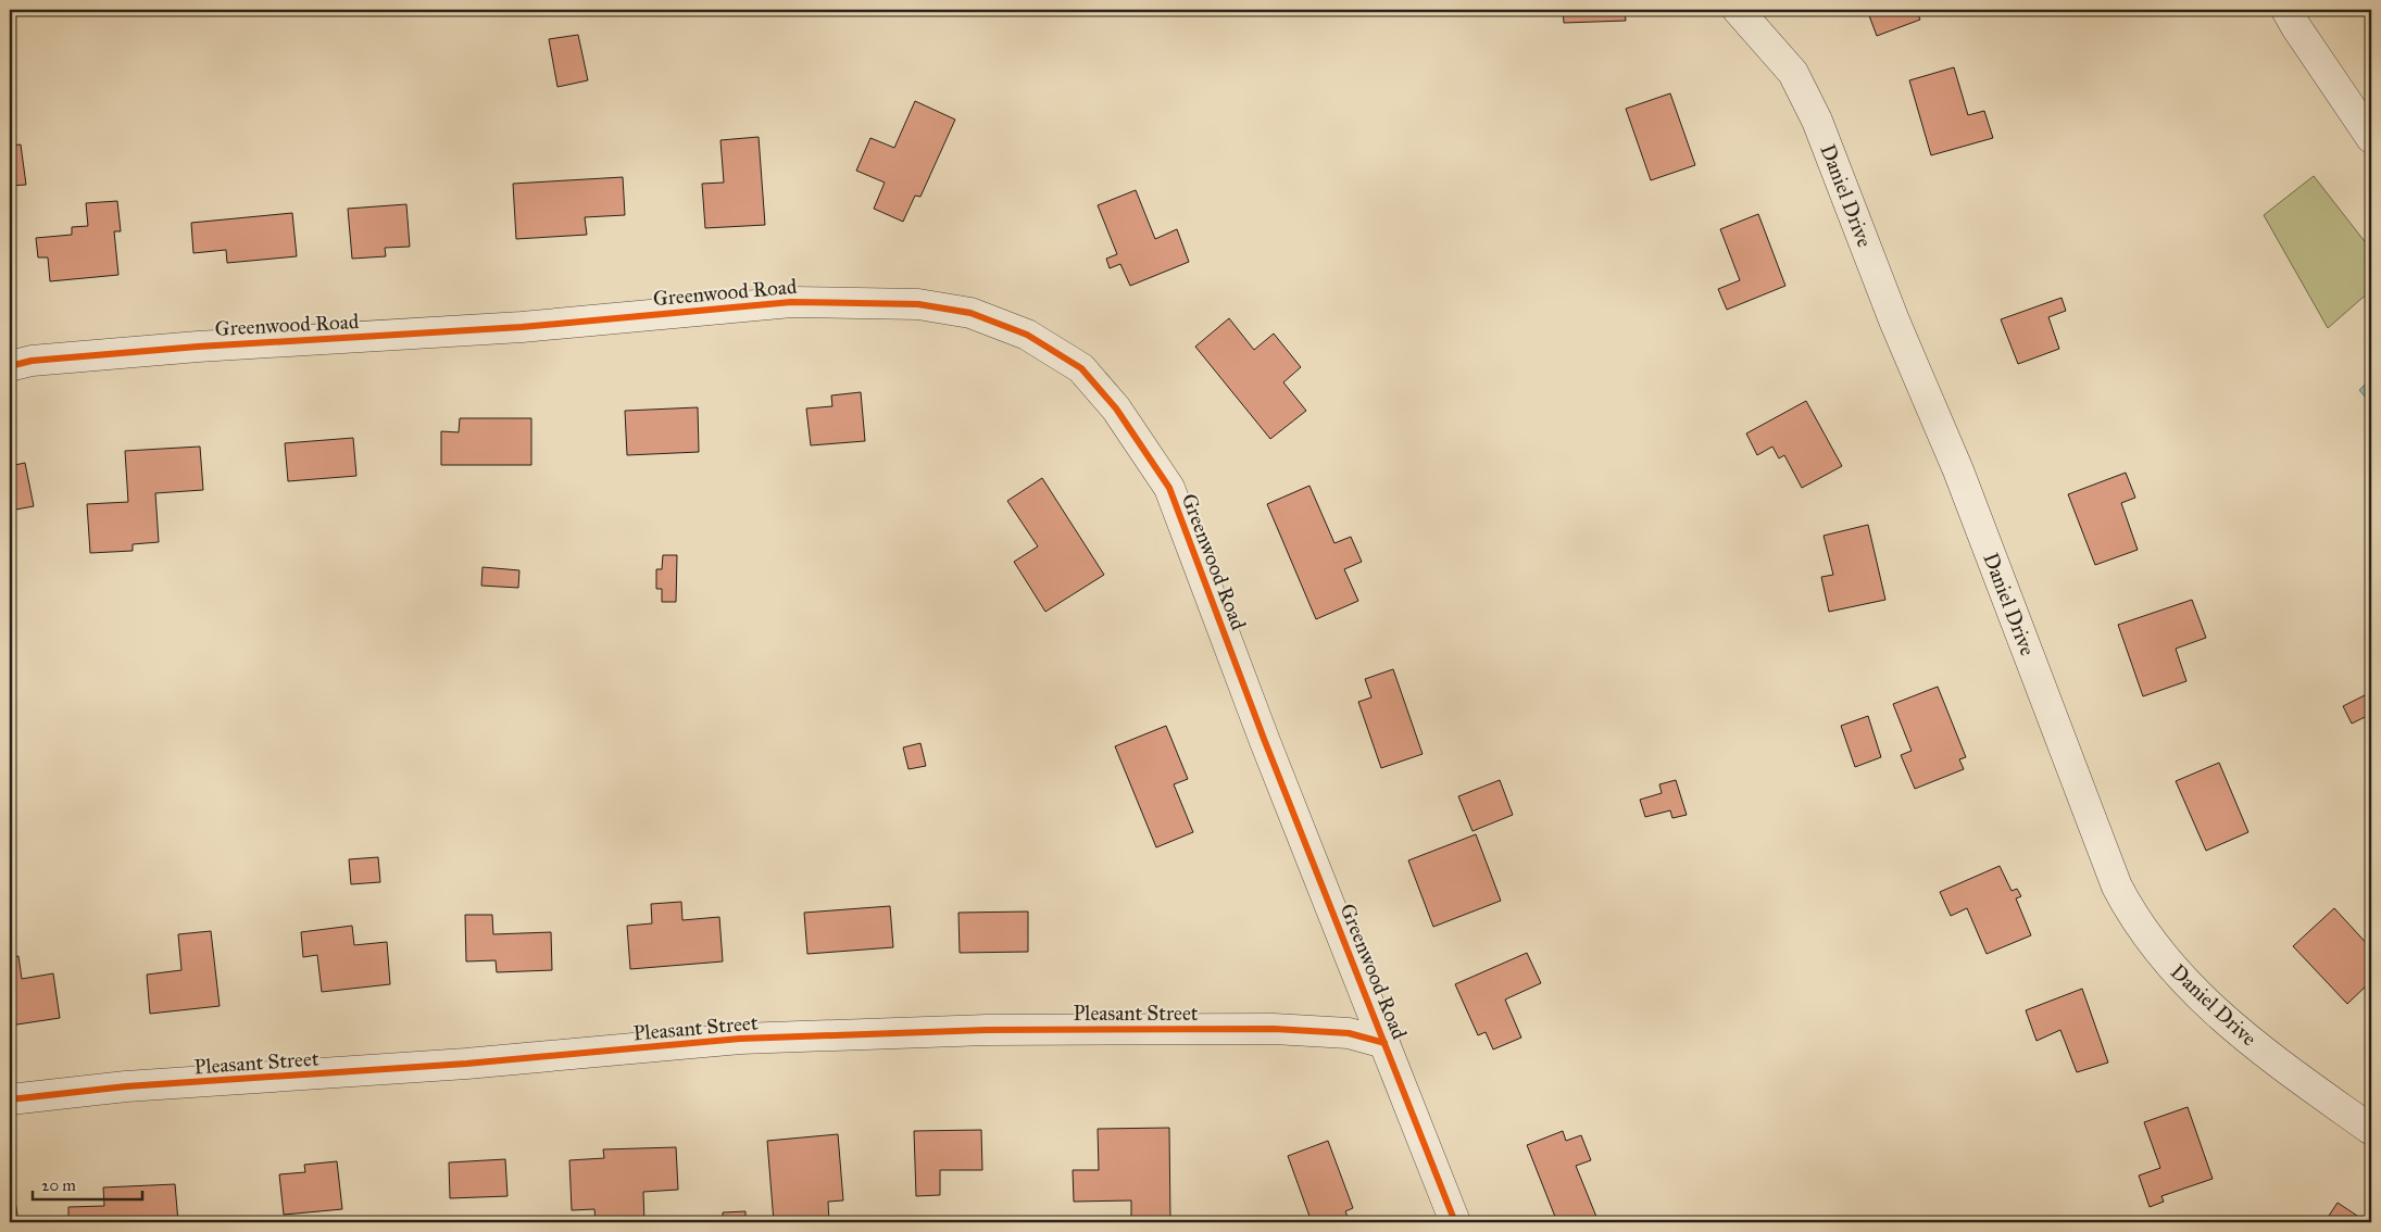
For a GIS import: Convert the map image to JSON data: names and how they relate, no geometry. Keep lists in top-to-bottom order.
{
  "streets": {
    "street": ["Daniel Drive", "Greenwood Road", "Pleasant Street"]
  },
  "crossings": [
    ["Greenwood Road", "Pleasant Street"]
  ],
  "scale_bar": "20 m"
}
